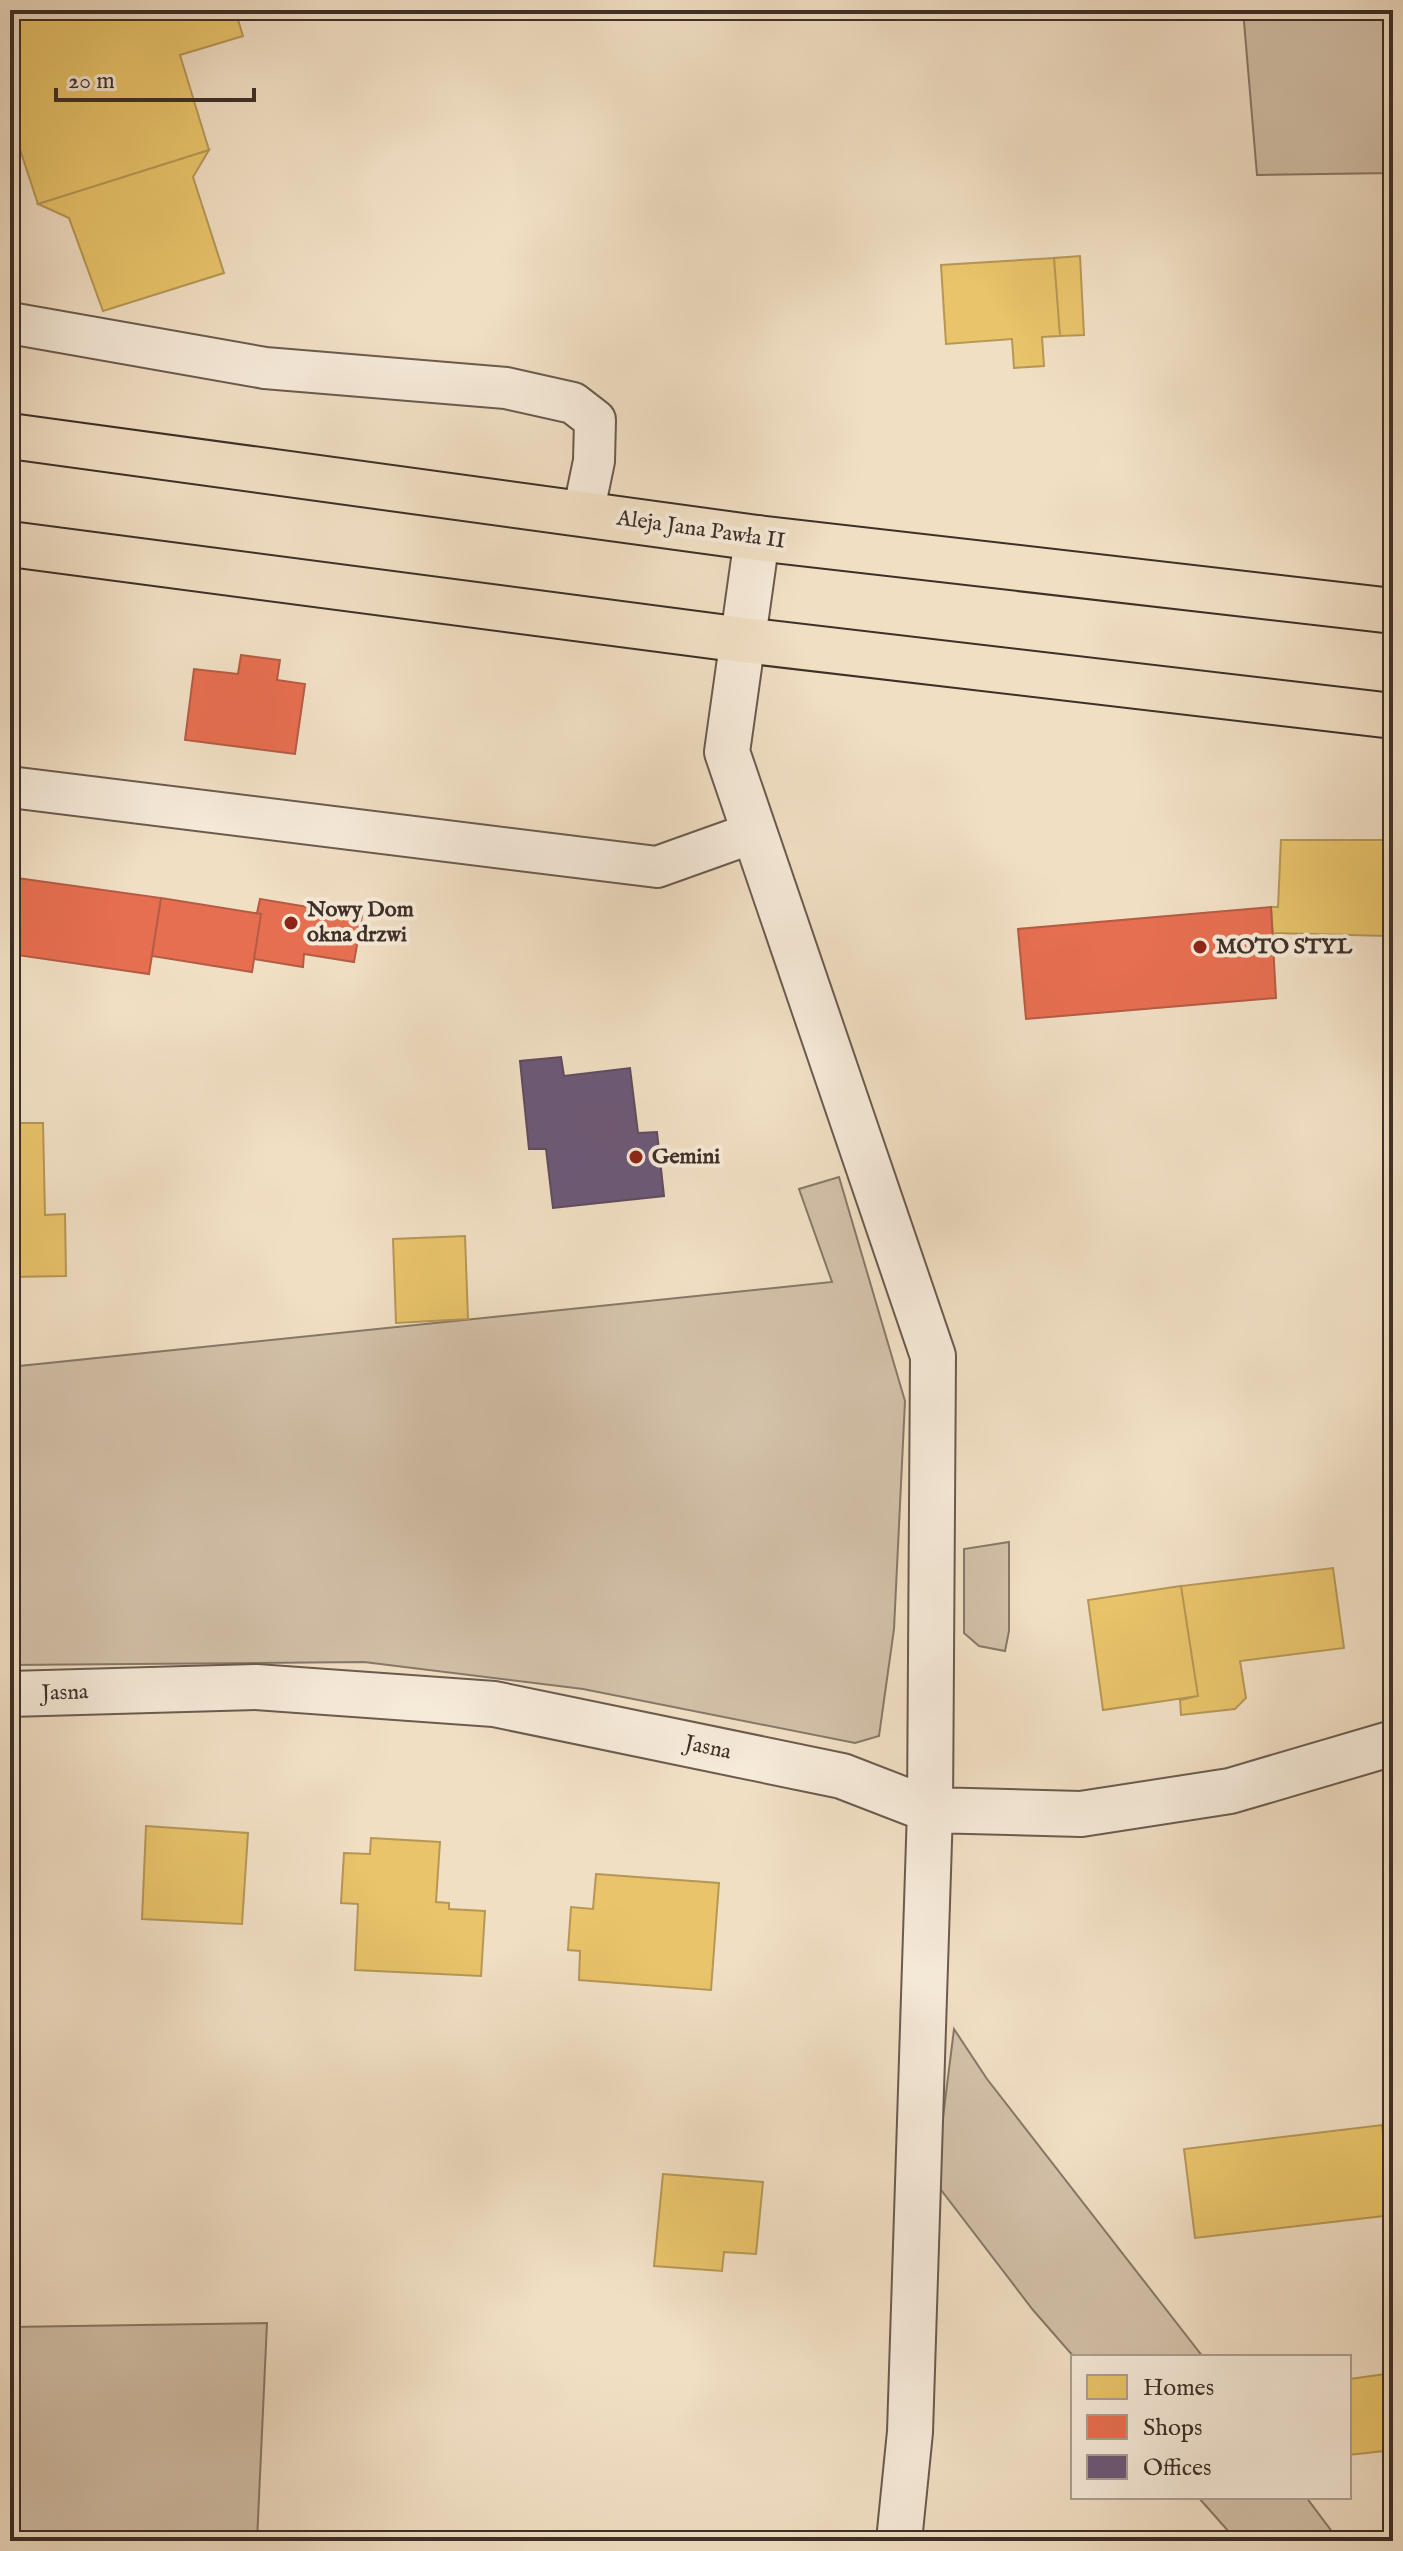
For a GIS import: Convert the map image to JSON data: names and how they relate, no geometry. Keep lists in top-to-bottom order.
{
  "streets": {
    "main road": ["Aleja Jana Pawła II"],
    "street": ["Jasna"]
  },
  "places": ["Nowy Dom okna drzwi", "MOTO STYL", "Gemini"],
  "legend": ["Homes", "Shops", "Offices"],
  "scale_bar": "20 m"
}
